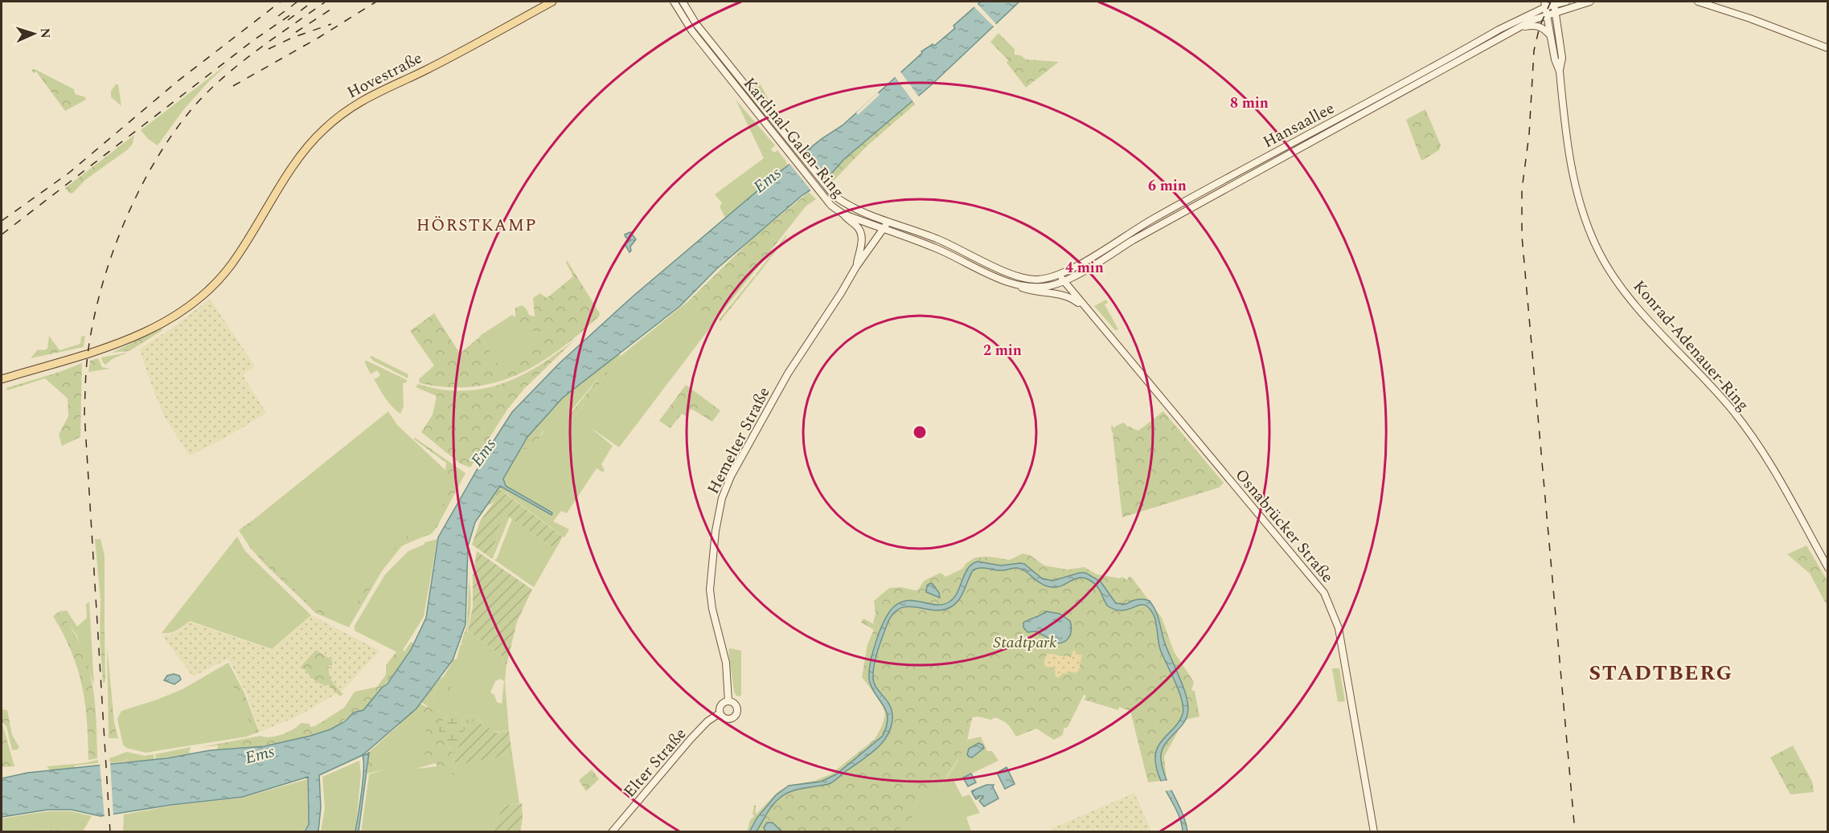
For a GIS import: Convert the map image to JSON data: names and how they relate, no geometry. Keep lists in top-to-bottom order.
{
  "streets": {
    "main road": [
      "Hovestraße",
      "Hansaallee",
      "Kardinal-Galen-Ring",
      "Konrad-Adenauer-Ring",
      "Hemelter Straße",
      "Osnabrücker Straße",
      "Elter Straße"
    ]
  },
  "crossings": [
    ["Hansaallee", "Kardinal-Galen-Ring"],
    ["Hansaallee", "Konrad-Adenauer-Ring"],
    ["Hansaallee", "Osnabrücker Straße"],
    ["Kardinal-Galen-Ring", "Hemelter Straße"],
    ["Kardinal-Galen-Ring", "Osnabrücker Straße"],
    ["Hemelter Straße", "Elter Straße"]
  ],
  "districts": ["HÖRSTKAMP", "STADTBERG"],
  "water": ["Ems"],
  "parks": ["Stadtpark"],
  "north": "right",
  "rings": [
    "8 min",
    "6 min",
    "4 min",
    "2 min"
  ]
}
